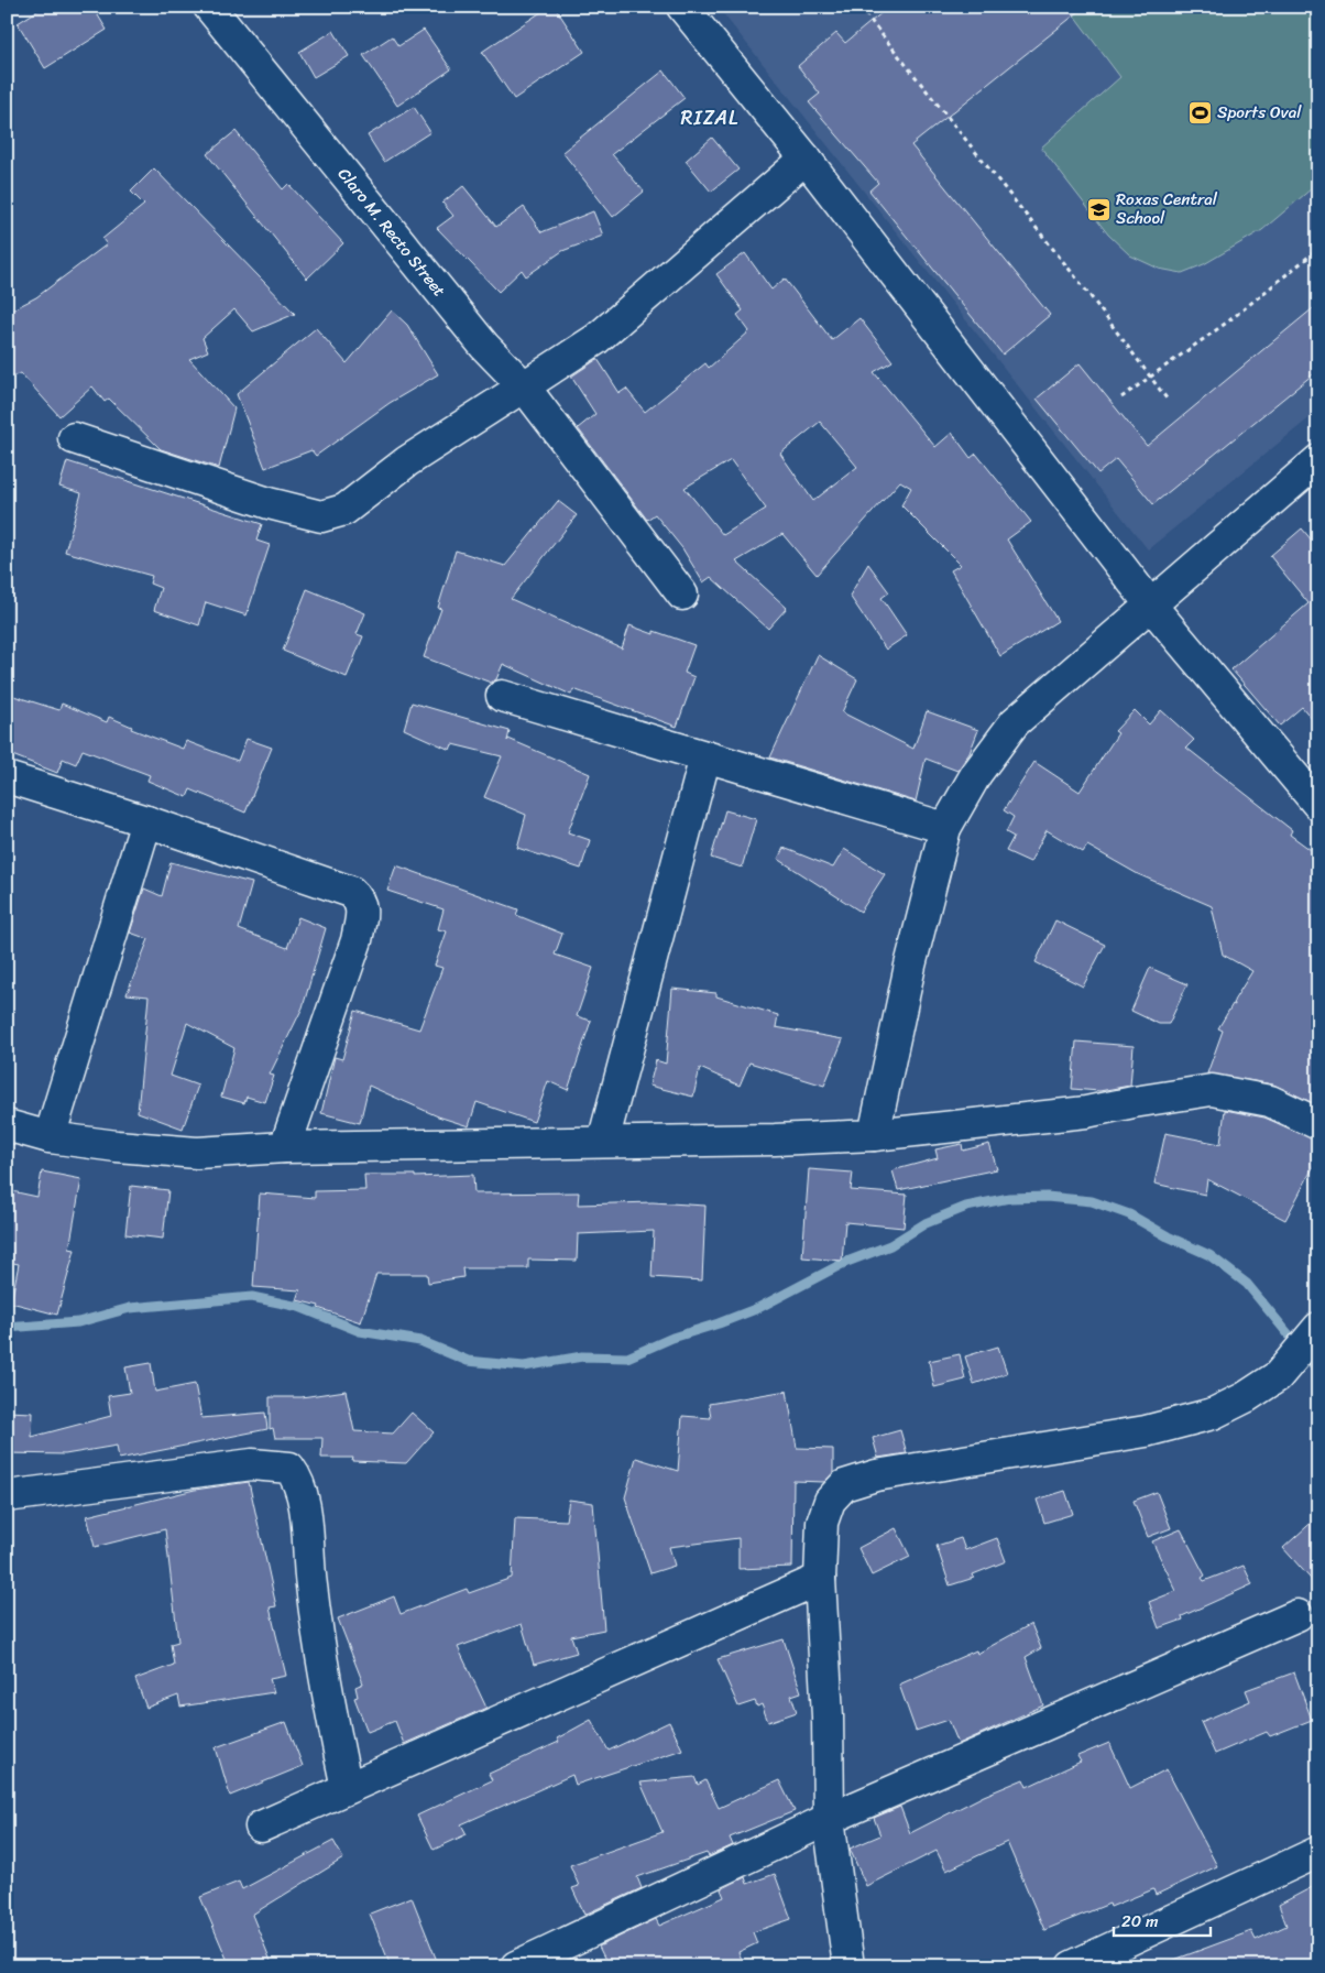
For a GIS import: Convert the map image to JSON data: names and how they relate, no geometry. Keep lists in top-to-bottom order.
{
  "streets": {
    "street": ["Claro M. Recto Street"]
  },
  "districts": ["RIZAL"],
  "places": {
    "sports": ["Sports Oval"],
    "school or university": ["Roxas Central School"]
  },
  "scale_bar": "20 m"
}
